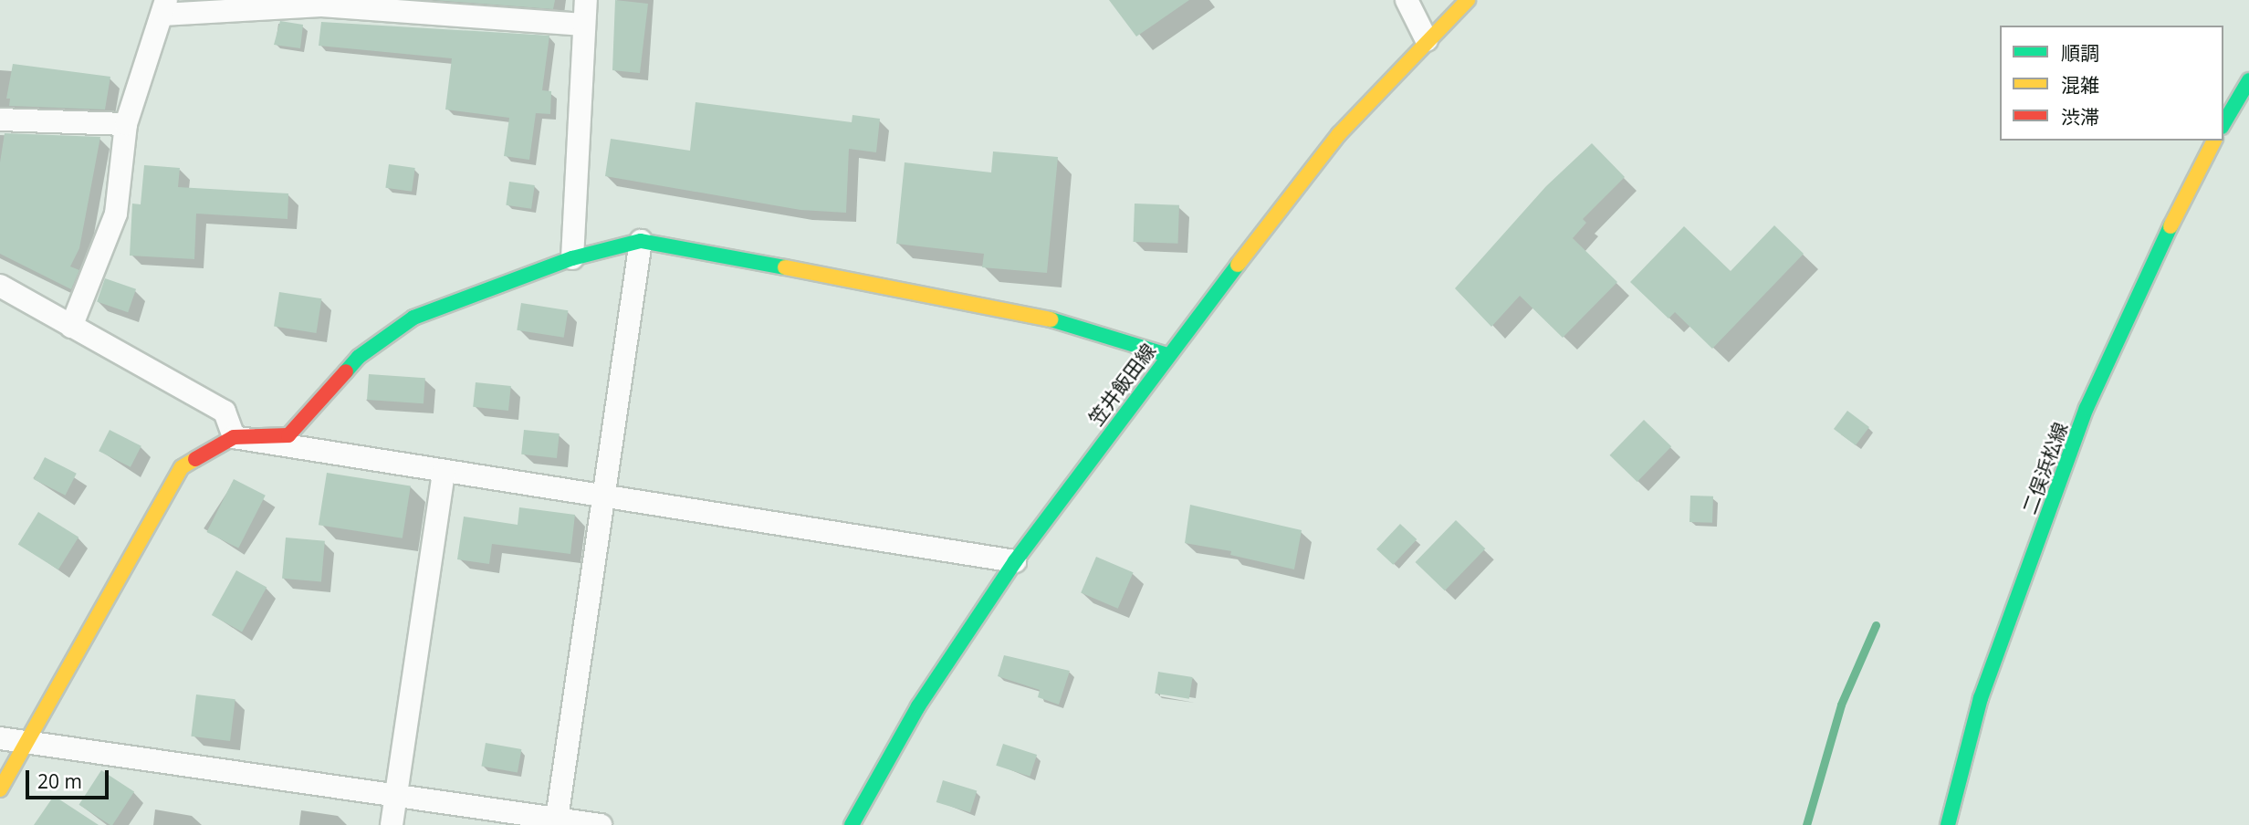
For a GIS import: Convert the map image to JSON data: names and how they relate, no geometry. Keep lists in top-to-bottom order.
{
  "streets": {
    "main road": ["笠井飯田線", "二俣浜松線"]
  },
  "legend": ["順調", "混雑", "渋滞"],
  "scale_bar": "20 m"
}
